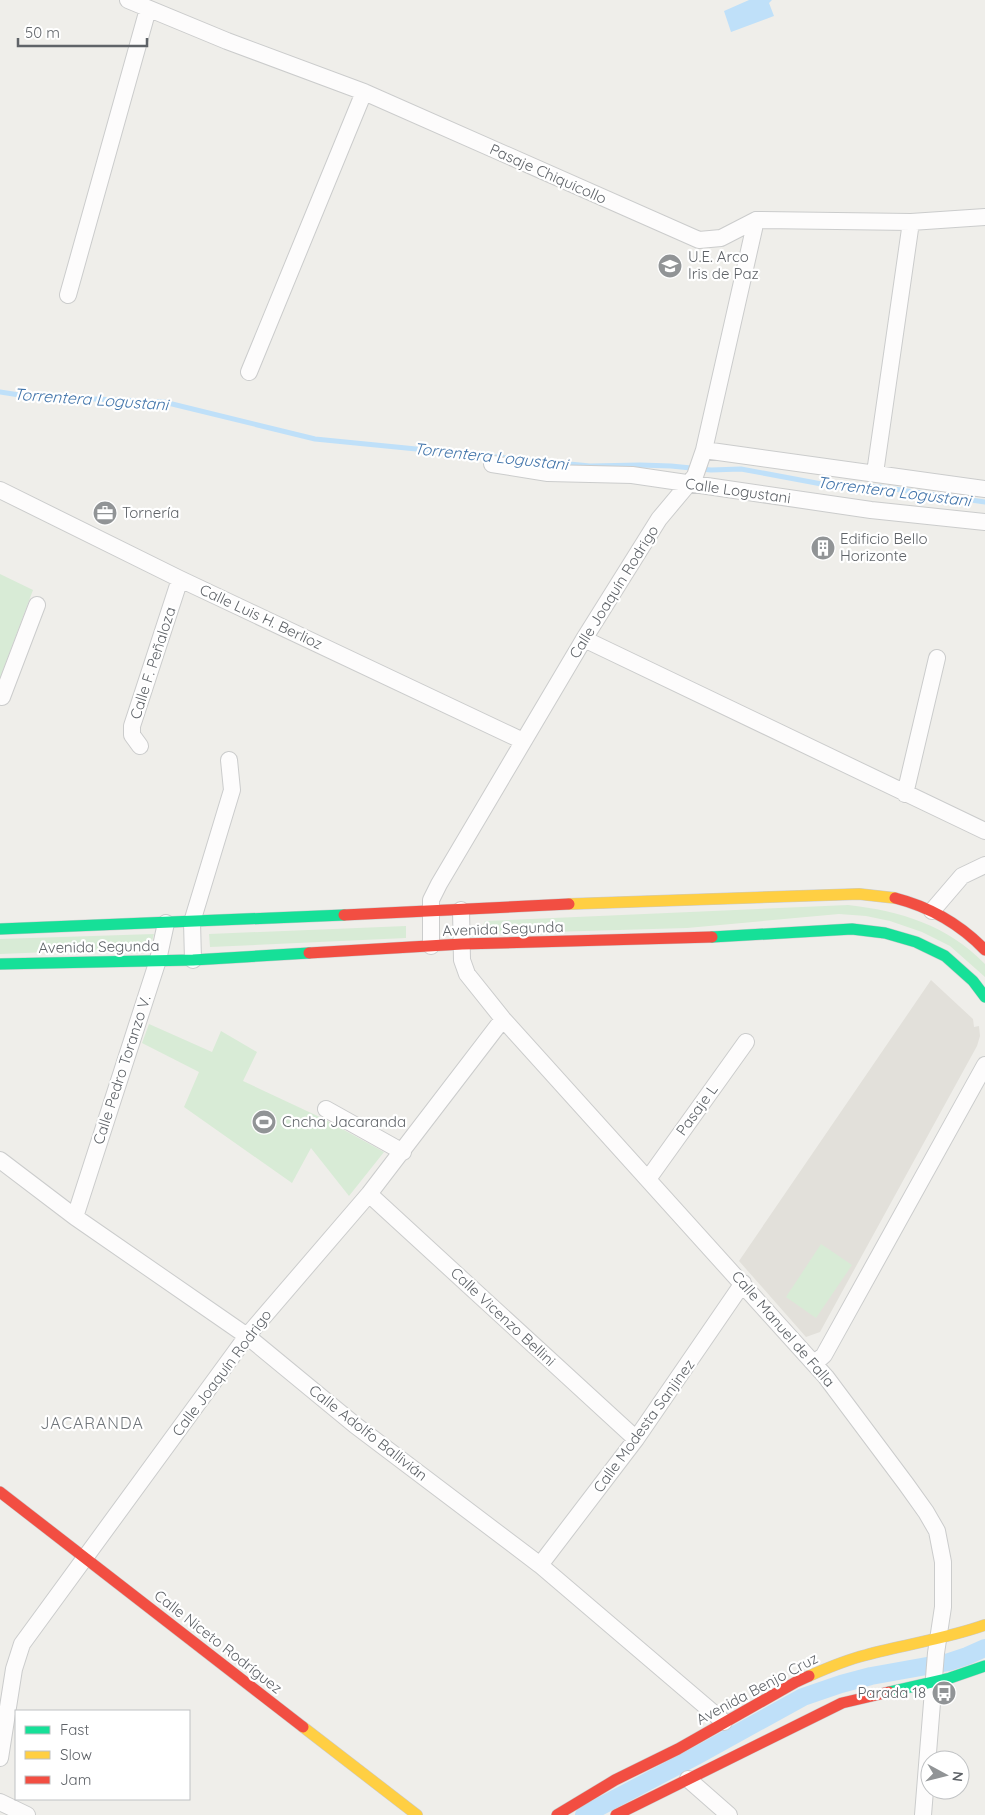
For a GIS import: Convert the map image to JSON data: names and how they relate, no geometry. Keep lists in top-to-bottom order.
{
  "streets": {
    "main road": ["Avenida Segunda", "Calle Niceto Rodríguez", "Avenida Benjo Cruz"],
    "street": [
      "Pasaje Chiquicollo",
      "Calle Logustani",
      "Calle Joaquín Rodrigo",
      "Calle Luis H. Berlioz",
      "Calle F. Peñaloza",
      "Calle Pedro Toranzo V.",
      "Pasaje L",
      "Calle Vicenzo Bellini",
      "Calle Manuel de Falla",
      "Calle Modesta Sanjinez",
      "Calle Adolfo Ballivián"
    ]
  },
  "crossings": [
    ["Pasaje Chiquicollo", "Calle Joaquín Rodrigo"],
    ["Calle Logustani", "Calle Joaquín Rodrigo"],
    ["Calle Joaquín Rodrigo", "Calle Luis H. Berlioz"],
    ["Calle Joaquín Rodrigo", "Avenida Segunda"],
    ["Calle Joaquín Rodrigo", "Calle Vicenzo Bellini"],
    ["Calle Joaquín Rodrigo", "Calle Manuel de Falla"],
    ["Calle Joaquín Rodrigo", "Calle Adolfo Ballivián"],
    ["Calle Joaquín Rodrigo", "Calle Niceto Rodríguez"],
    ["Calle Luis H. Berlioz", "Calle F. Peñaloza"],
    ["Avenida Segunda", "Calle Pedro Toranzo V."],
    ["Avenida Segunda", "Calle Manuel de Falla"],
    ["Calle Pedro Toranzo V.", "Calle Adolfo Ballivián"],
    ["Pasaje L", "Calle Manuel de Falla"],
    ["Calle Vicenzo Bellini", "Calle Modesta Sanjinez"],
    ["Calle Manuel de Falla", "Calle Modesta Sanjinez"],
    ["Calle Manuel de Falla", "Avenida Benjo Cruz"],
    ["Calle Modesta Sanjinez", "Calle Adolfo Ballivián"],
    ["Calle Adolfo Ballivián", "Avenida Benjo Cruz"]
  ],
  "districts": ["JACARANDA"],
  "water": ["Torrentera Logustani"],
  "places": {
    "school or university": ["U.E. Arco Iris de Paz"],
    "office": ["Tornería"],
    "building": ["Edificio Bello Horizonte"],
    "sports": ["Cncha Jacaranda"],
    "bus stop": ["Parada 18"]
  },
  "legend": ["Fast", "Slow", "Jam"],
  "scale_bar": "50 m",
  "north": "right"
}
